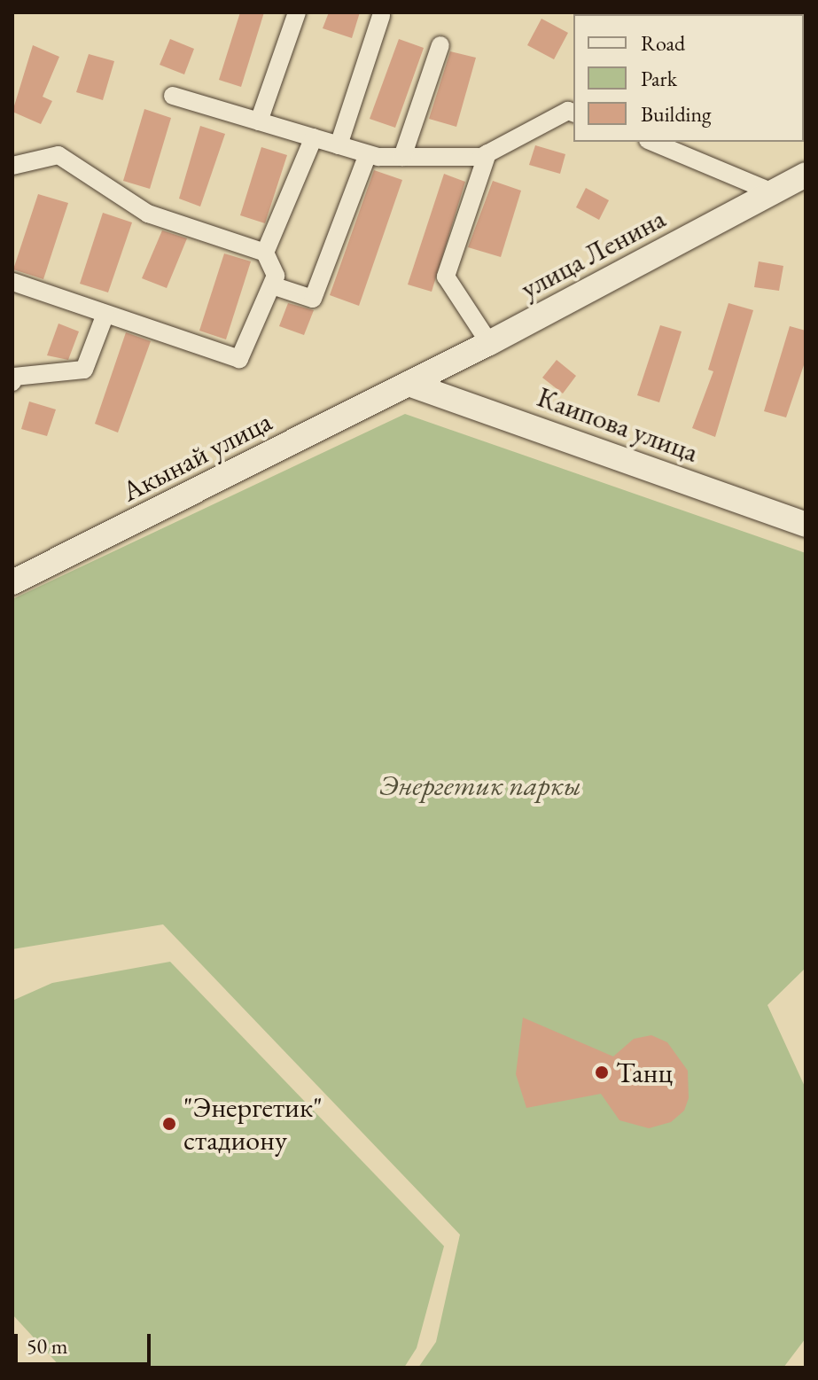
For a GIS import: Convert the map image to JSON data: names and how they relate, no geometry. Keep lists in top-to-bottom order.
{
  "streets": {
    "main road": ["улица Ленина", "Каипова улица", "Акынай улица"]
  },
  "crossings": [
    ["улица Ленина", "Каипова улица"],
    ["улица Ленина", "Акынай улица"],
    ["Каипова улица", "Акынай улица"]
  ],
  "parks": ["Энергетик паркы"],
  "places": ["Танц", "\"Энергетик\" стадиону"],
  "legend": ["Road", "Park", "Building"],
  "scale_bar": "50 m"
}
